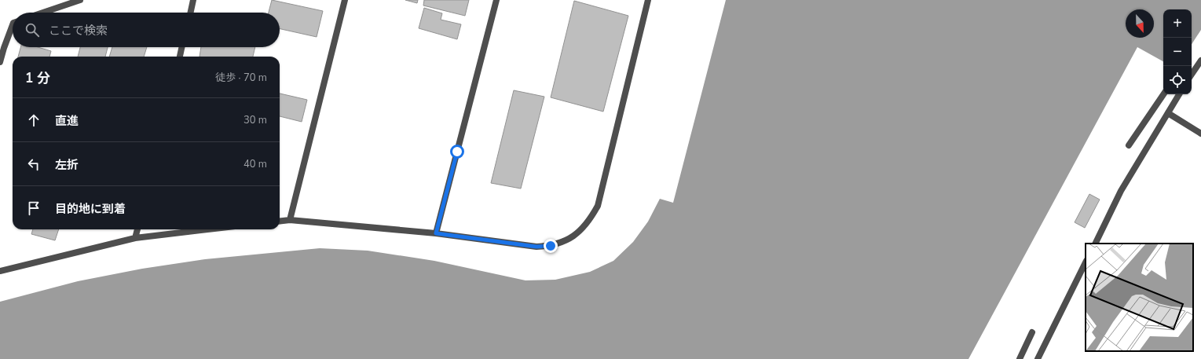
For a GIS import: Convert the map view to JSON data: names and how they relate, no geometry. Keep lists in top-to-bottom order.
{
  "north": "bottom",
  "page": {
    "map_buttons": ["+", "−"],
    "search": "ここで検索",
    "heading": ["1 分", "徒歩 · 70 m"],
    "list": [
      ["直進", "30 m"],
      ["左折", "40 m"],
      "目的地に到着"
    ]
  }
}
